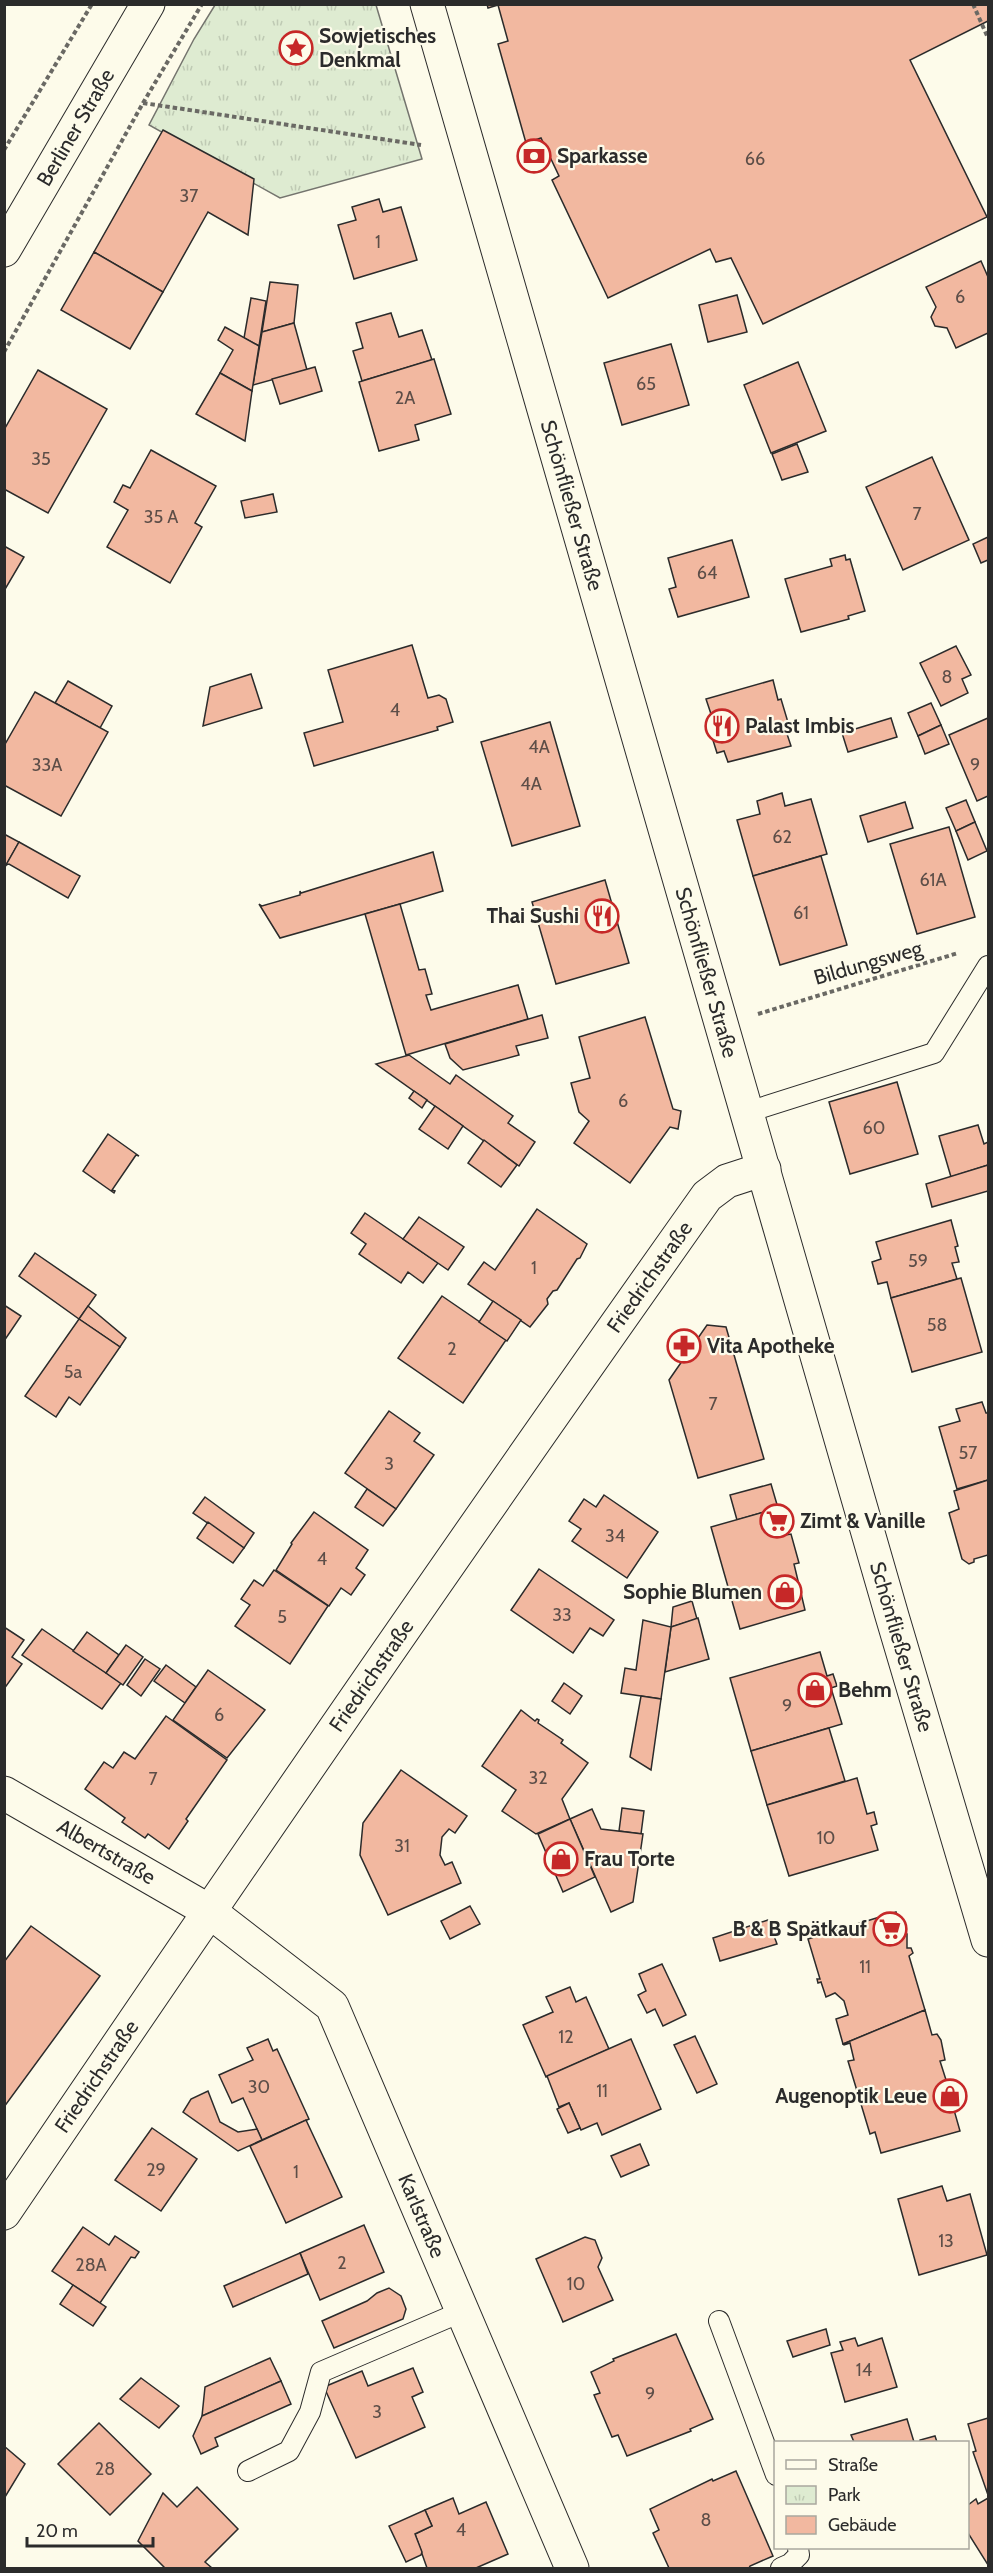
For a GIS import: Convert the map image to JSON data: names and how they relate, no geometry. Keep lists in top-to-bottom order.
{
  "streets": {
    "street": [
      "Berliner Straße",
      "Schönfließer Straße",
      "Friedrichstraße",
      "Albertstraße",
      "Karlstraße"
    ],
    "path": ["Bildungsweg"]
  },
  "crossings": [
    ["Schönfließer Straße", "Friedrichstraße"],
    ["Friedrichstraße", "Albertstraße"],
    ["Friedrichstraße", "Karlstraße"],
    ["Albertstraße", "Karlstraße"]
  ],
  "places": {
    "place": ["Sowjetisches Denkmal"],
    "bank": ["Sparkasse"],
    "restaurant": ["Palast Imbis", "Thai Sushi"],
    "pharmacy": ["Vita Apotheke"],
    "supermarket": ["Zimt & Vanille", "B & B Spätkauf"],
    "shop": [
      "Sophie Blumen",
      "Behm",
      "Frau Torte",
      "Augenoptik Leue"
    ]
  },
  "house_numbers": [
    "66",
    "37",
    "1",
    "6",
    "65",
    "2A",
    "35",
    "7",
    "35 A",
    "64",
    "8",
    "4",
    "4A",
    "33A",
    "9",
    "4A",
    "62",
    "61A",
    "61",
    "6",
    "60",
    "59",
    "1",
    "58",
    "2",
    "5a",
    "7",
    "57",
    "3",
    "34",
    "4",
    "33",
    "5",
    "9",
    "6",
    "32",
    "7",
    "10",
    "31",
    "11",
    "12",
    "30",
    "11",
    "29",
    "1",
    "13",
    "2",
    "28A",
    "10",
    "14",
    "9",
    "3",
    "28",
    "8",
    "4"
  ],
  "legend": ["Straße", "Park", "Gebäude"],
  "scale_bar": "20 m"
}
